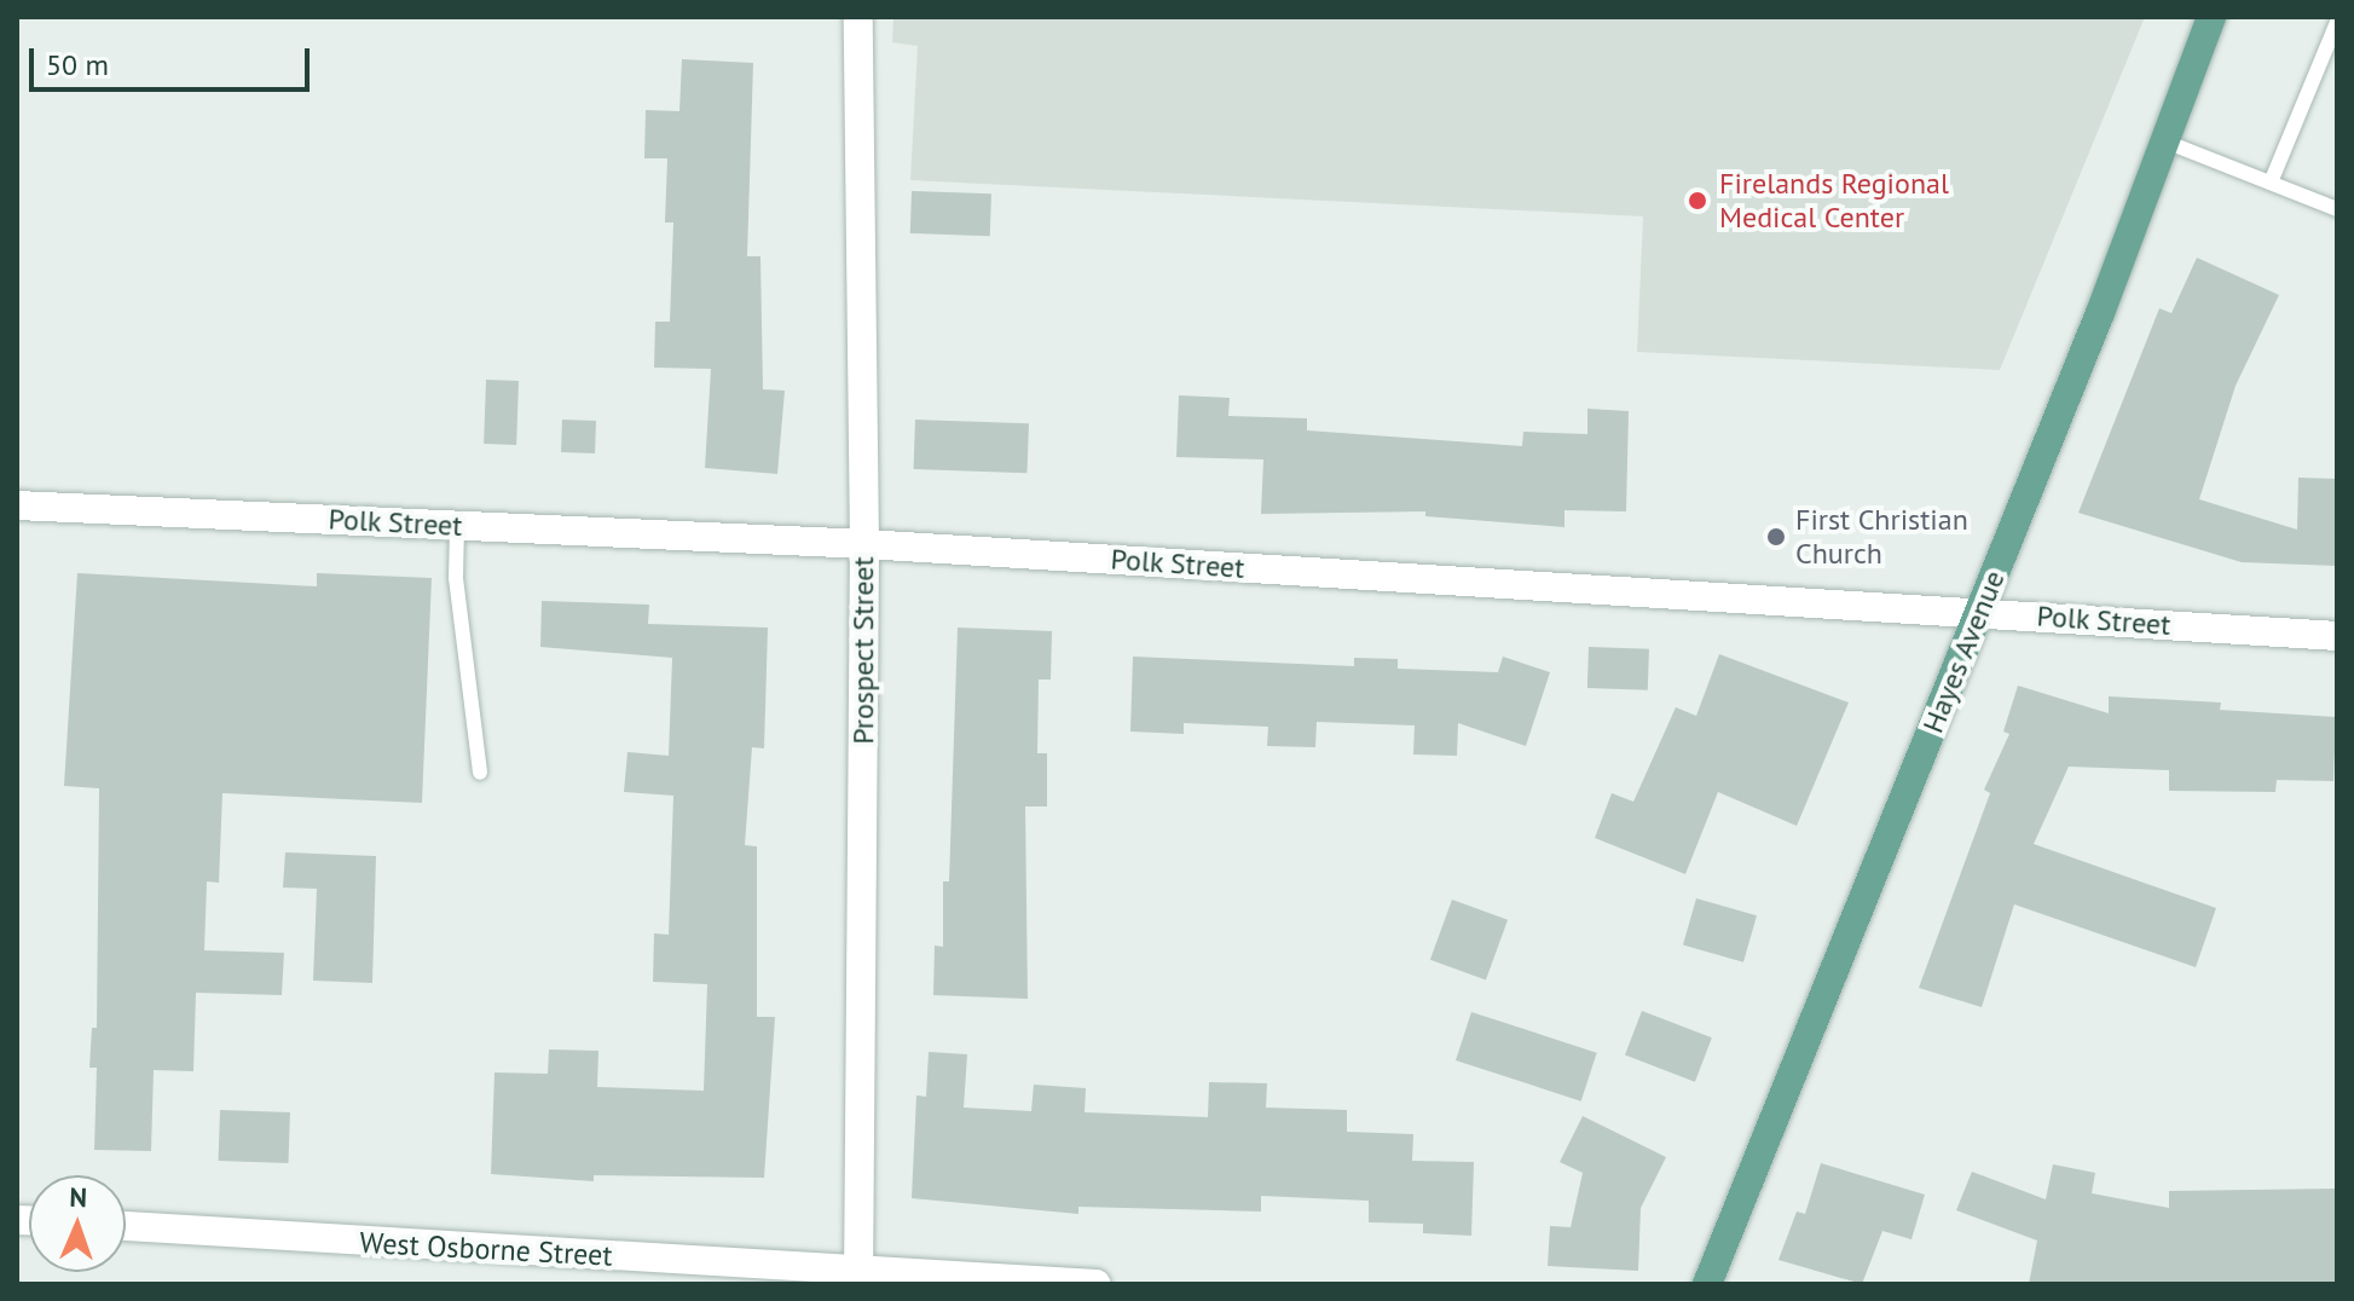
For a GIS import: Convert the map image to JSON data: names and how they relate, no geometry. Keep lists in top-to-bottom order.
{
  "streets": {
    "main road": ["Hayes Avenue"],
    "street": ["Polk Street", "Prospect Street", "West Osborne Street"]
  },
  "crossings": [
    ["Polk Street", "Prospect Street"],
    ["Polk Street", "Hayes Avenue"],
    ["Prospect Street", "West Osborne Street"]
  ],
  "places": ["Firelands Regional Medical Center", "First Christian Church"],
  "scale_bar": "50 m",
  "north": "top"
}
